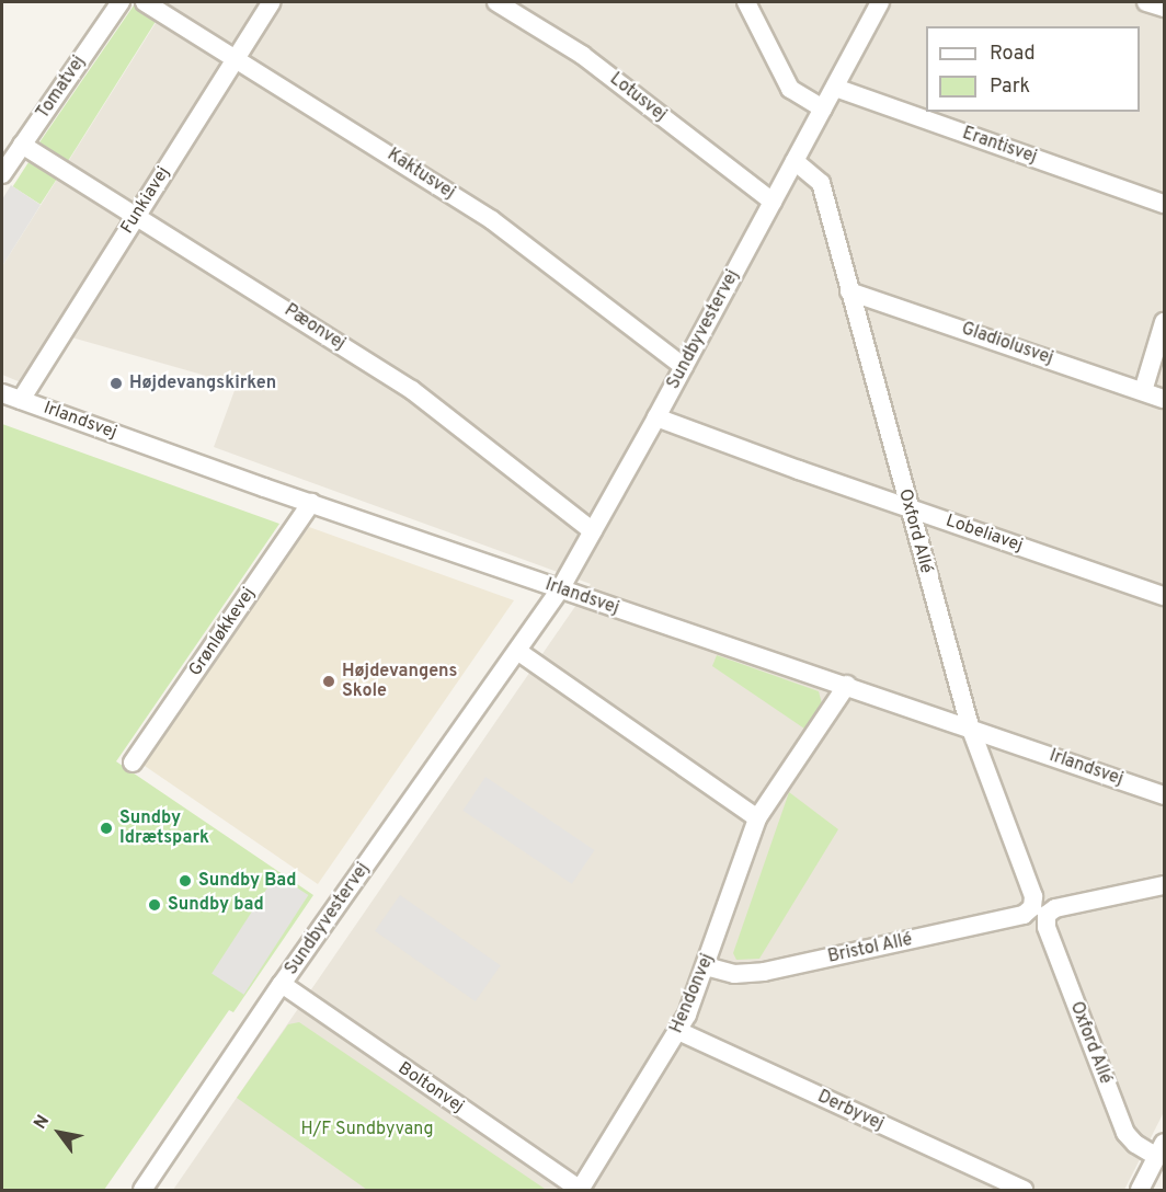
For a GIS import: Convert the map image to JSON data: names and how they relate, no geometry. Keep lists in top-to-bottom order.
{
  "streets": {
    "street": [
      "Tomatvej",
      "Lotusvej",
      "Erantisvej",
      "Kaktusvej",
      "Funkiavej",
      "Pæonvej",
      "Sundbyvestervej",
      "Gladiolusvej",
      "Irlandsvej",
      "Oxford Allé",
      "Lobeliavej",
      "Grønløkkevej",
      "Bristol Allé",
      "Hendonvej",
      "Boltonvej",
      "Derbyvej"
    ]
  },
  "crossings": [
    ["Tomatvej", "Pæonvej"],
    ["Lotusvej", "Sundbyvestervej"],
    ["Erantisvej", "Sundbyvestervej"],
    ["Kaktusvej", "Funkiavej"],
    ["Kaktusvej", "Sundbyvestervej"],
    ["Funkiavej", "Pæonvej"],
    ["Funkiavej", "Irlandsvej"],
    ["Pæonvej", "Sundbyvestervej"],
    ["Sundbyvestervej", "Irlandsvej"],
    ["Sundbyvestervej", "Oxford Allé"],
    ["Sundbyvestervej", "Lobeliavej"],
    ["Sundbyvestervej", "Boltonvej"],
    ["Gladiolusvej", "Oxford Allé"],
    ["Irlandsvej", "Oxford Allé"],
    ["Irlandsvej", "Grønløkkevej"],
    ["Irlandsvej", "Hendonvej"],
    ["Oxford Allé", "Lobeliavej"],
    ["Oxford Allé", "Bristol Allé"],
    ["Bristol Allé", "Hendonvej"],
    ["Hendonvej", "Boltonvej"],
    ["Hendonvej", "Derbyvej"]
  ],
  "parks": ["H/F Sundbyvang"],
  "places": [
    "Højdevangskirken",
    "Højdevangens Skole",
    "Sundby Idrætspark",
    "Sundby Bad",
    "Sundby bad"
  ],
  "legend": ["Road", "Park"],
  "north": "top left"
}
